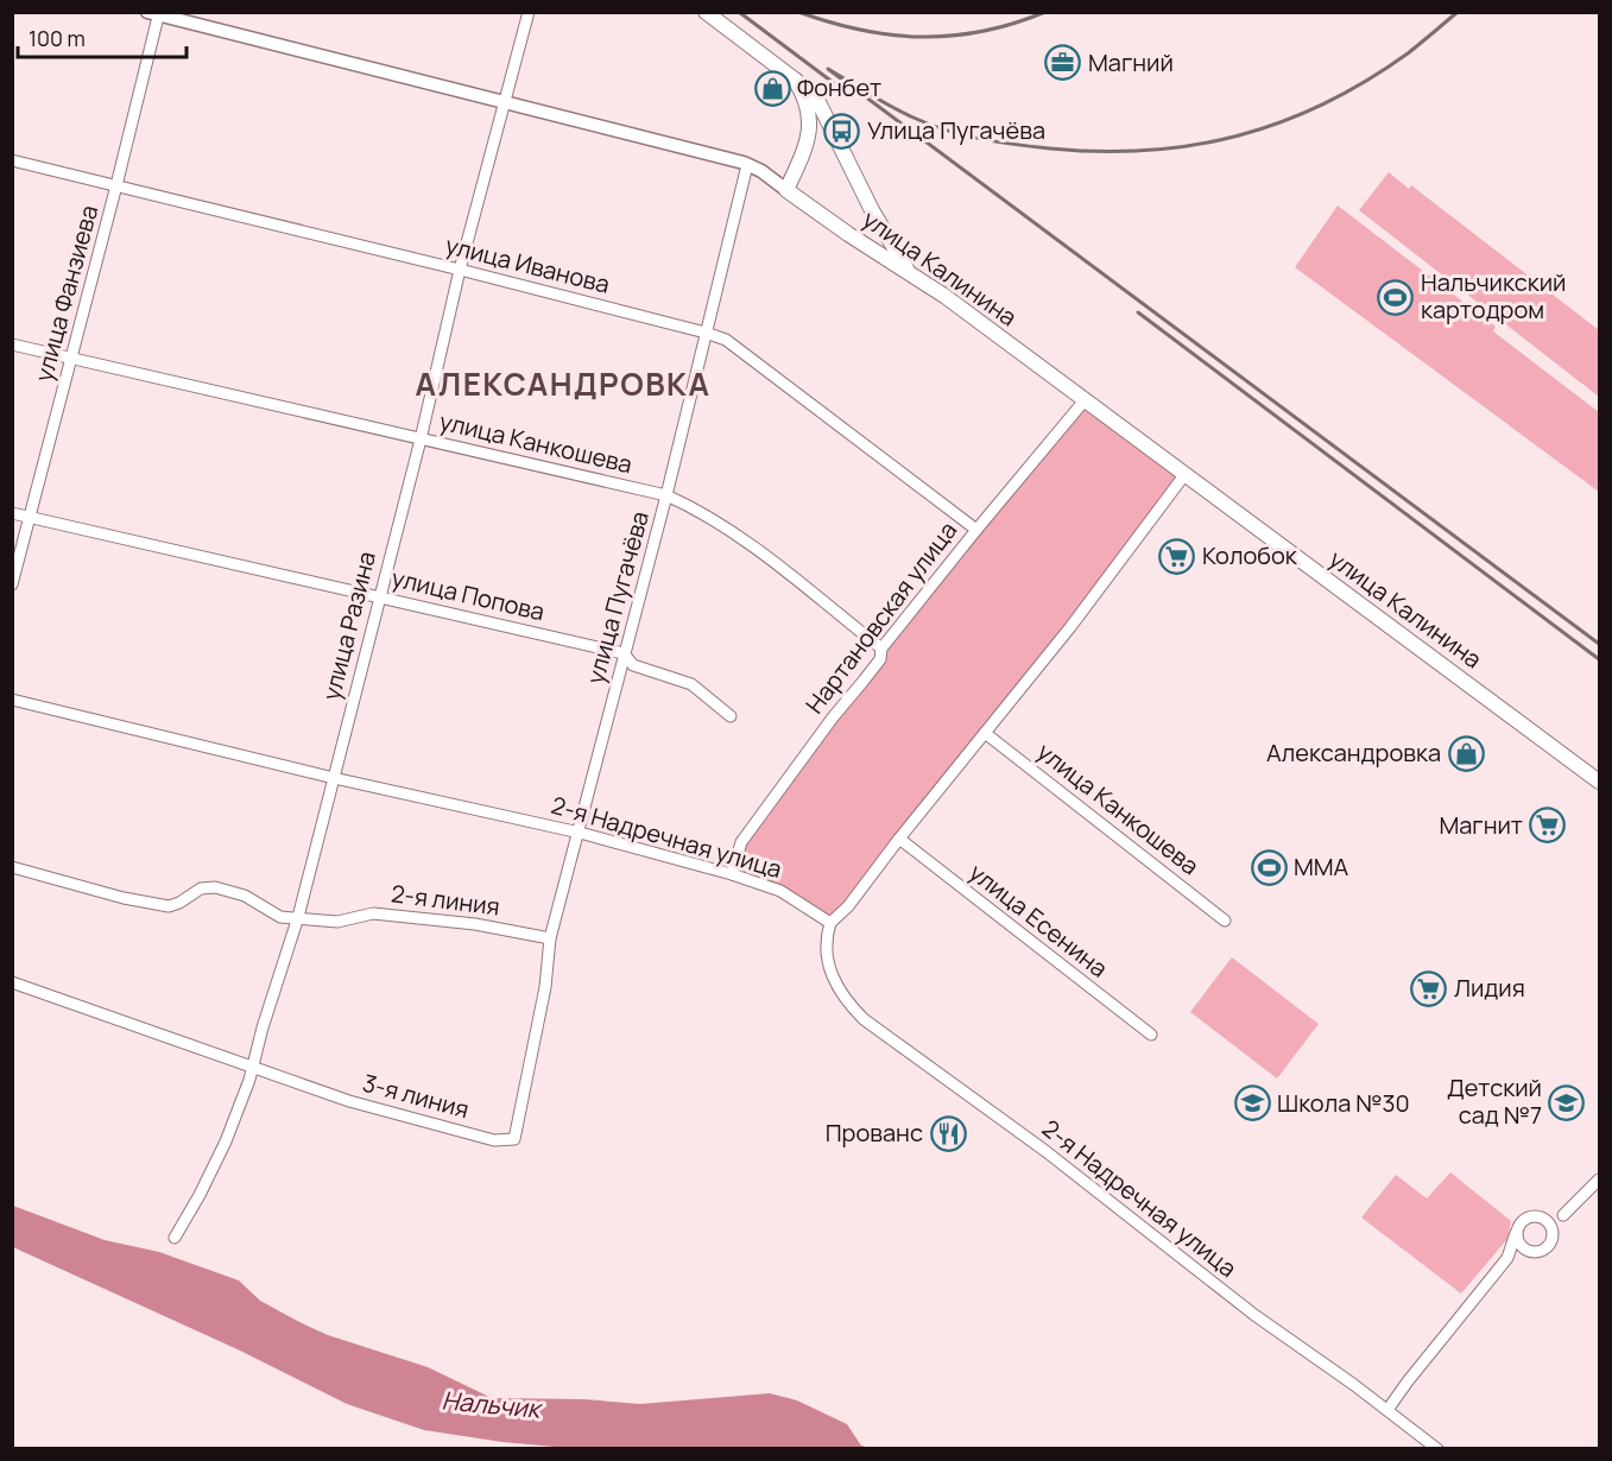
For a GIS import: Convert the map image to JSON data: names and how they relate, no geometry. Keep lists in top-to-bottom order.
{
  "streets": {
    "main road": ["улица Калинина"],
    "street": [
      "улица Иванова",
      "улица Фанзиева",
      "улица Канкошева",
      "улица Попова",
      "улица Пугачёва",
      "Нартановская улица",
      "улица Разина",
      "2-я Надречная улица",
      "2-я линия",
      "улица Есенина",
      "3-я линия"
    ]
  },
  "crossings": [
    ["улица Иванова", "улица Фанзиева"],
    ["улица Иванова", "улица Пугачёва"],
    ["улица Иванова", "Нартановская улица"],
    ["улица Иванова", "улица Разина"],
    ["улица Калинина", "улица Фанзиева"],
    ["улица Калинина", "улица Пугачёва"],
    ["улица Калинина", "Нартановская улица"],
    ["улица Калинина", "улица Разина"],
    ["улица Фанзиева", "улица Канкошева"],
    ["улица Фанзиева", "улица Попова"],
    ["улица Канкошева", "улица Пугачёва"],
    ["улица Канкошева", "Нартановская улица"],
    ["улица Канкошева", "улица Разина"],
    ["улица Попова", "улица Пугачёва"],
    ["улица Попова", "улица Разина"],
    ["улица Пугачёва", "2-я Надречная улица"],
    ["улица Пугачёва", "3-я линия"],
    ["Нартановская улица", "2-я Надречная улица"],
    ["улица Разина", "2-я Надречная улица"],
    ["улица Разина", "2-я линия"],
    ["улица Разина", "3-я линия"],
    ["2-я Надречная улица", "3-я линия"],
    ["2-я линия", "3-я линия"]
  ],
  "districts": ["АЛЕКСАНДРОВКА"],
  "water": ["Нальчик"],
  "places": {
    "office": ["Магний"],
    "shop": ["Фонбет", "Александровка"],
    "bus stop": ["Улица Пугачёва"],
    "sports": ["Нальчикский картодром", "MMA"],
    "supermarket": ["Колобок", "Магнит", "Лидия"],
    "school or university": ["Детский сад №7", "Школа №30"],
    "restaurant": ["Прованс"]
  },
  "scale_bar": "100 m"
}
